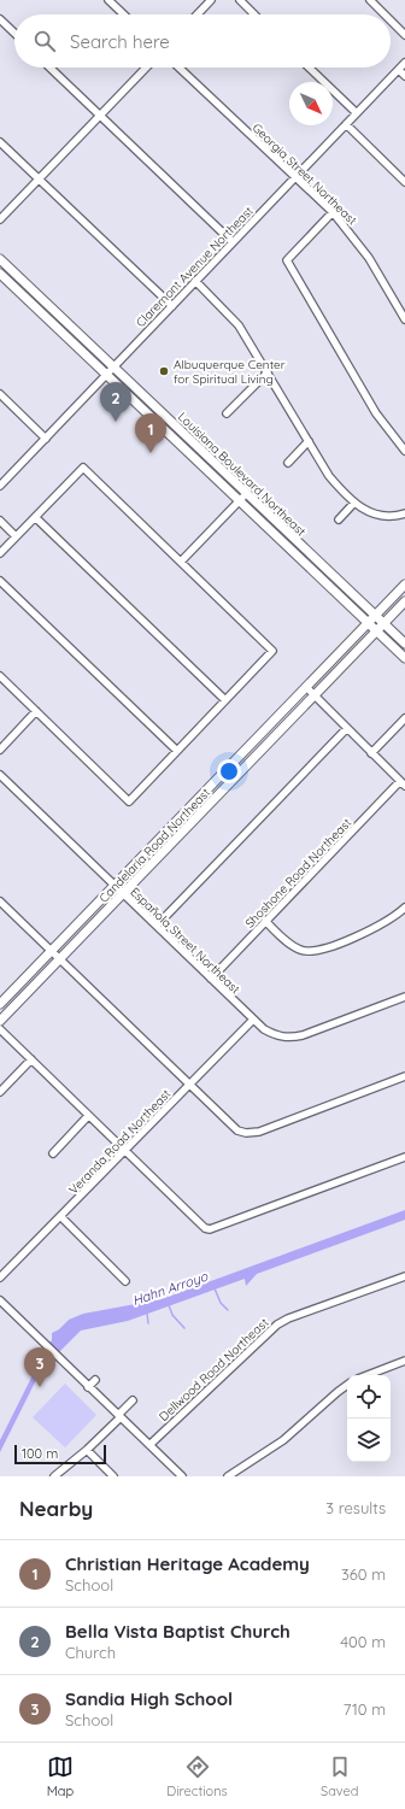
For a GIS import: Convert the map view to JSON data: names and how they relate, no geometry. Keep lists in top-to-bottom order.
{
  "streets": {
    "main road": ["Louisiana Boulevard Northeast", "Candelaria Road Northeast"],
    "street": [
      "Georgia Street Northeast",
      "Claremont Avenue Northeast",
      "Shoshone Road Northeast",
      "Española Street Northeast",
      "Veranda Road Northeast",
      "Dellwood Road Northeast"
    ]
  },
  "crossings": [
    ["Georgia Street Northeast", "Claremont Avenue Northeast"],
    ["Claremont Avenue Northeast", "Louisiana Boulevard Northeast"],
    ["Louisiana Boulevard Northeast", "Candelaria Road Northeast"],
    ["Candelaria Road Northeast", "Española Street Northeast"],
    ["Shoshone Road Northeast", "Española Street Northeast"],
    ["Española Street Northeast", "Veranda Road Northeast"]
  ],
  "water": ["Hahn Arroyo"],
  "places": ["Albuquerque Center for Spiritual Living"],
  "scale_bar": "100 m",
  "north": "bottom right",
  "page": {
    "search": "Search here",
    "pins": ["2", "1", "3"],
    "scale": "100 m",
    "heading": ["Nearby", "3 results"],
    "list": [
      {
        "mark": "1",
        "name": "Christian Heritage Academy",
        "note": "School",
        "value": "360 m"
      },
      {
        "mark": "2",
        "name": "Bella Vista Baptist Church",
        "note": "Church",
        "value": "400 m"
      },
      {
        "mark": "3",
        "name": "Sandia High School",
        "note": "School",
        "value": "710 m"
      }
    ],
    "nav": ["Map", "Directions", "Saved"]
  }
}
